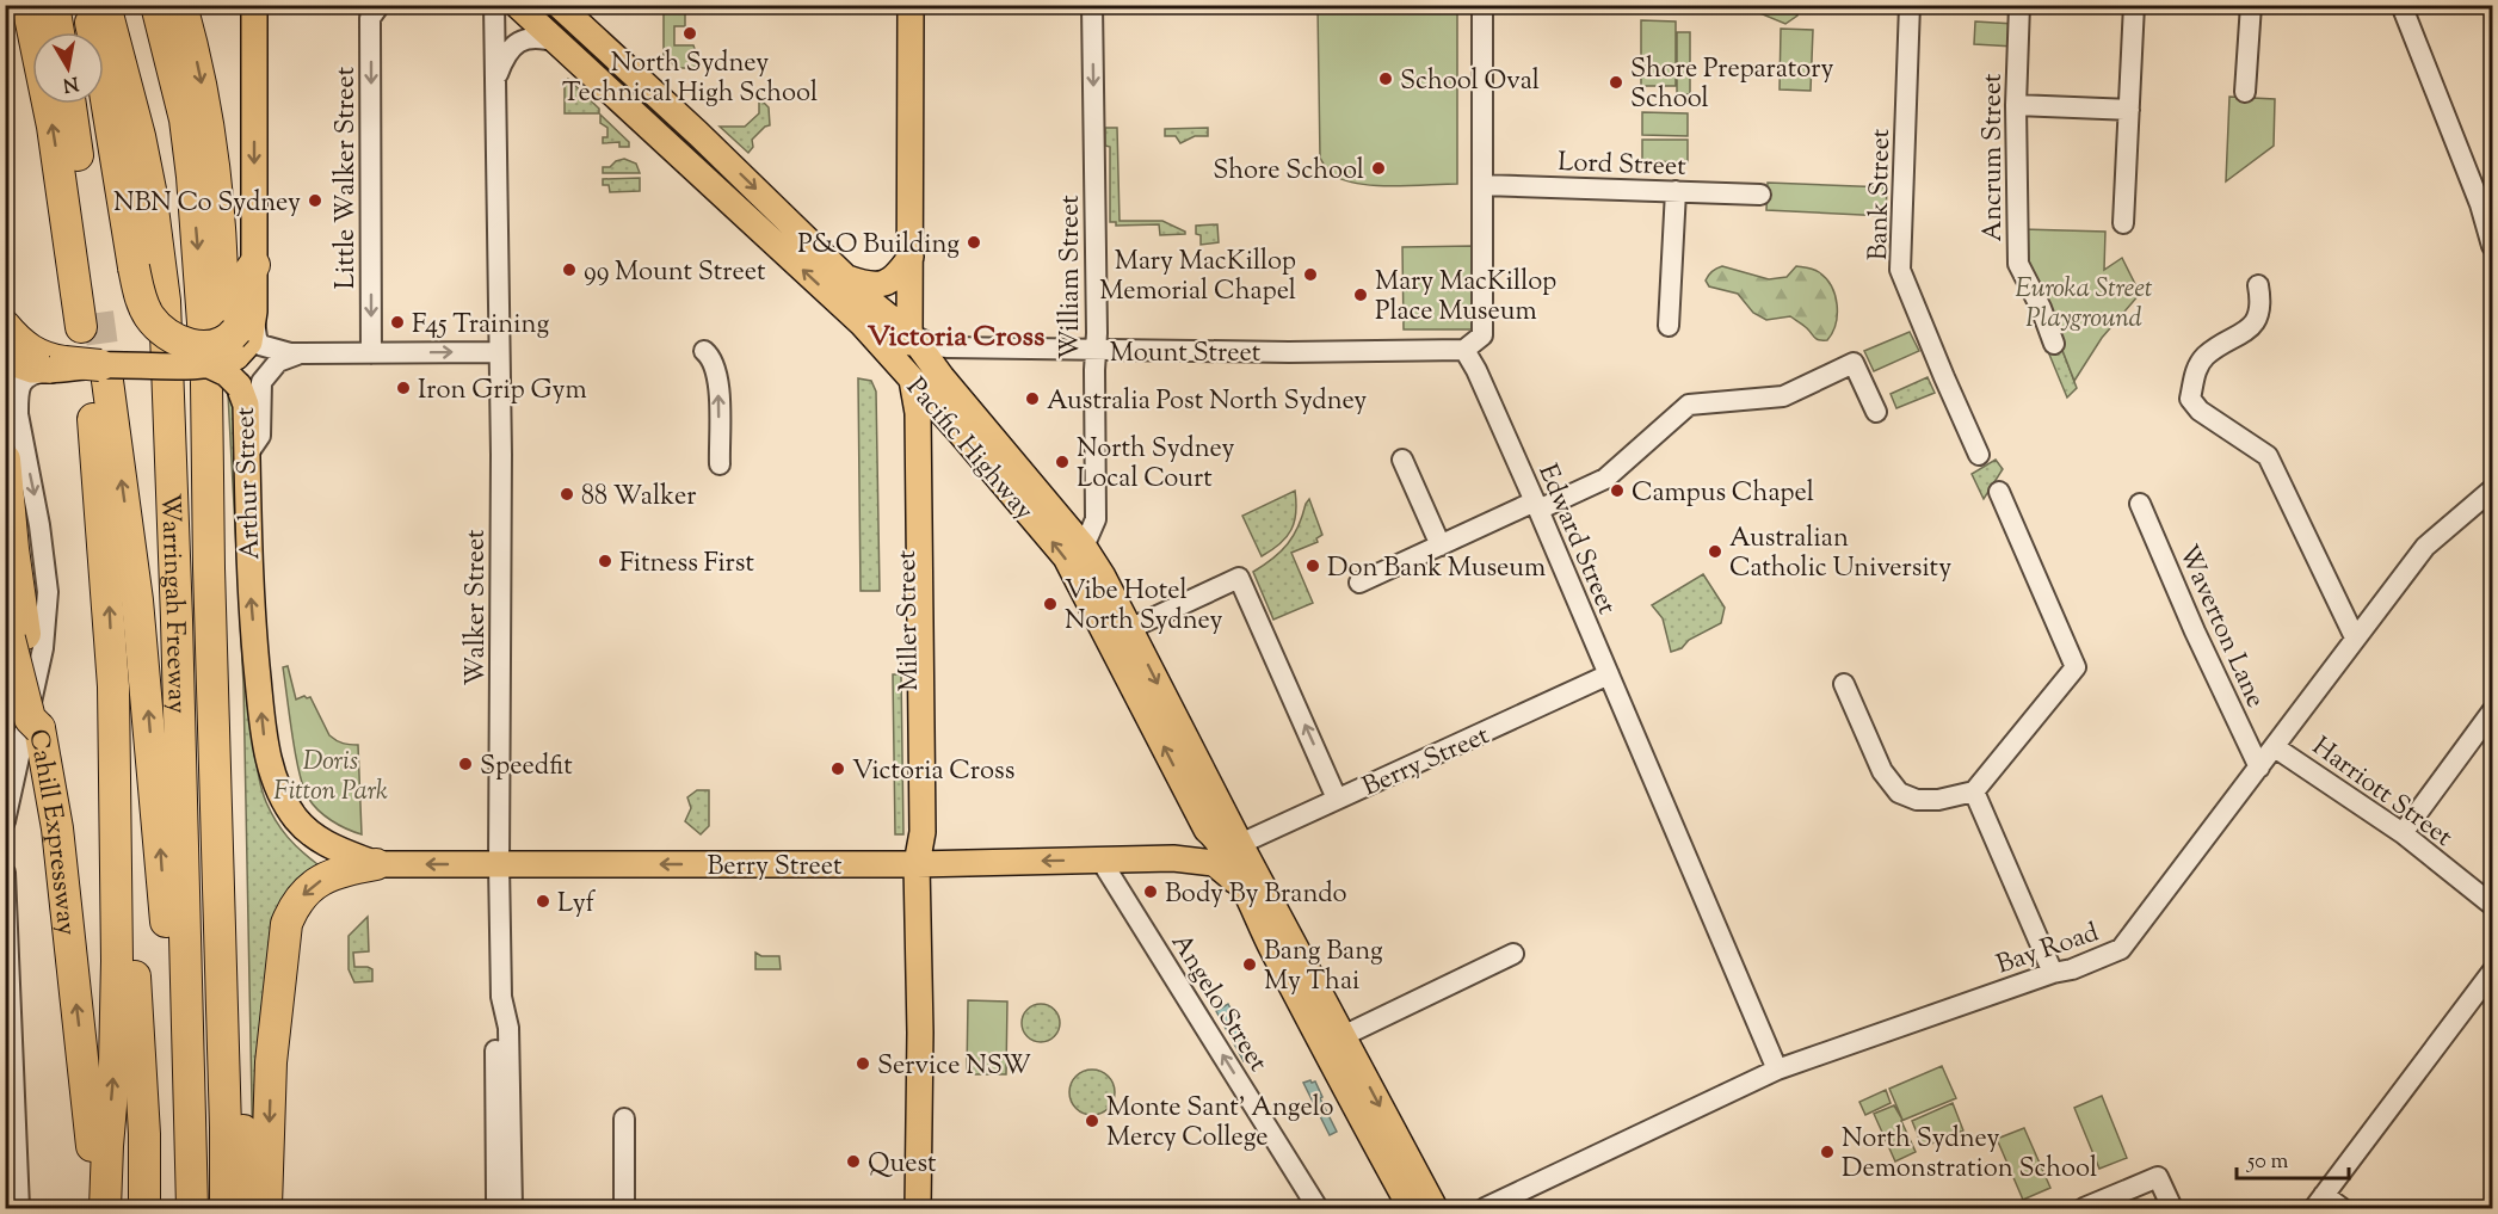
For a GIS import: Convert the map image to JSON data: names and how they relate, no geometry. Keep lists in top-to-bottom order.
{
  "streets": {
    "highway": ["Warringah Freeway", "Cahill Expressway"],
    "main road": [
      "Pacific Highway",
      "Arthur Street",
      "Miller Street",
      "Berry Street"
    ],
    "street": [
      "Ancrum Street",
      "Lord Street",
      "Little Walker Street",
      "Bank Street",
      "William Street",
      "Mount Street",
      "Edward Street",
      "Walker Street",
      "Waverton Lane",
      "Harriott Street",
      "Bay Road",
      "Angelo Street"
    ]
  },
  "crossings": [
    ["William Street", "Mount Street"],
    ["William Street", "Pacific Highway"],
    ["Mount Street", "Pacific Highway"],
    ["Mount Street", "Edward Street"],
    ["Mount Street", "Miller Street"],
    ["Pacific Highway", "Miller Street"],
    ["Pacific Highway", "Berry Street"],
    ["Arthur Street", "Warringah Freeway"],
    ["Arthur Street", "Berry Street"],
    ["Edward Street", "Berry Street"],
    ["Edward Street", "Bay Road"],
    ["Walker Street", "Berry Street"],
    ["Miller Street", "Berry Street"],
    ["Waverton Lane", "Bay Road"],
    ["Berry Street", "Angelo Street"],
    ["Harriott Street", "Bay Road"]
  ],
  "one_way": [
    "Little Walker Street",
    "William Street",
    "Arthur Street",
    "Berry Street",
    "Angelo Street"
  ],
  "districts": ["Victoria Cross"],
  "parks": ["Euroka Street Playground", "Doris Fitton Park"],
  "places": [
    "North Sydney Technical High School",
    "School Oval",
    "Shore Preparatory School",
    "Shore School",
    "NBN Co Sydney",
    "P&O Building",
    "99 Mount Street",
    "Mary MacKillop Memorial Chapel",
    "Mary MacKillop Place Museum",
    "F45 Training",
    "Iron Grip Gym",
    "Australia Post North Sydney",
    "North Sydney Local Court",
    "Campus Chapel",
    "88 Walker",
    "Australian Catholic University",
    "Fitness First",
    "Don Bank Museum",
    "Vibe Hotel North Sydney",
    "Speedfit",
    "Victoria Cross",
    "Body By Brando",
    "Lyf",
    "Bang Bang My Thai",
    "Service NSW",
    "Monte Sant' Angelo Mercy College",
    "North Sydney Demonstration School",
    "Quest"
  ],
  "scale_bar": "50 m",
  "north": "bottom"
}
